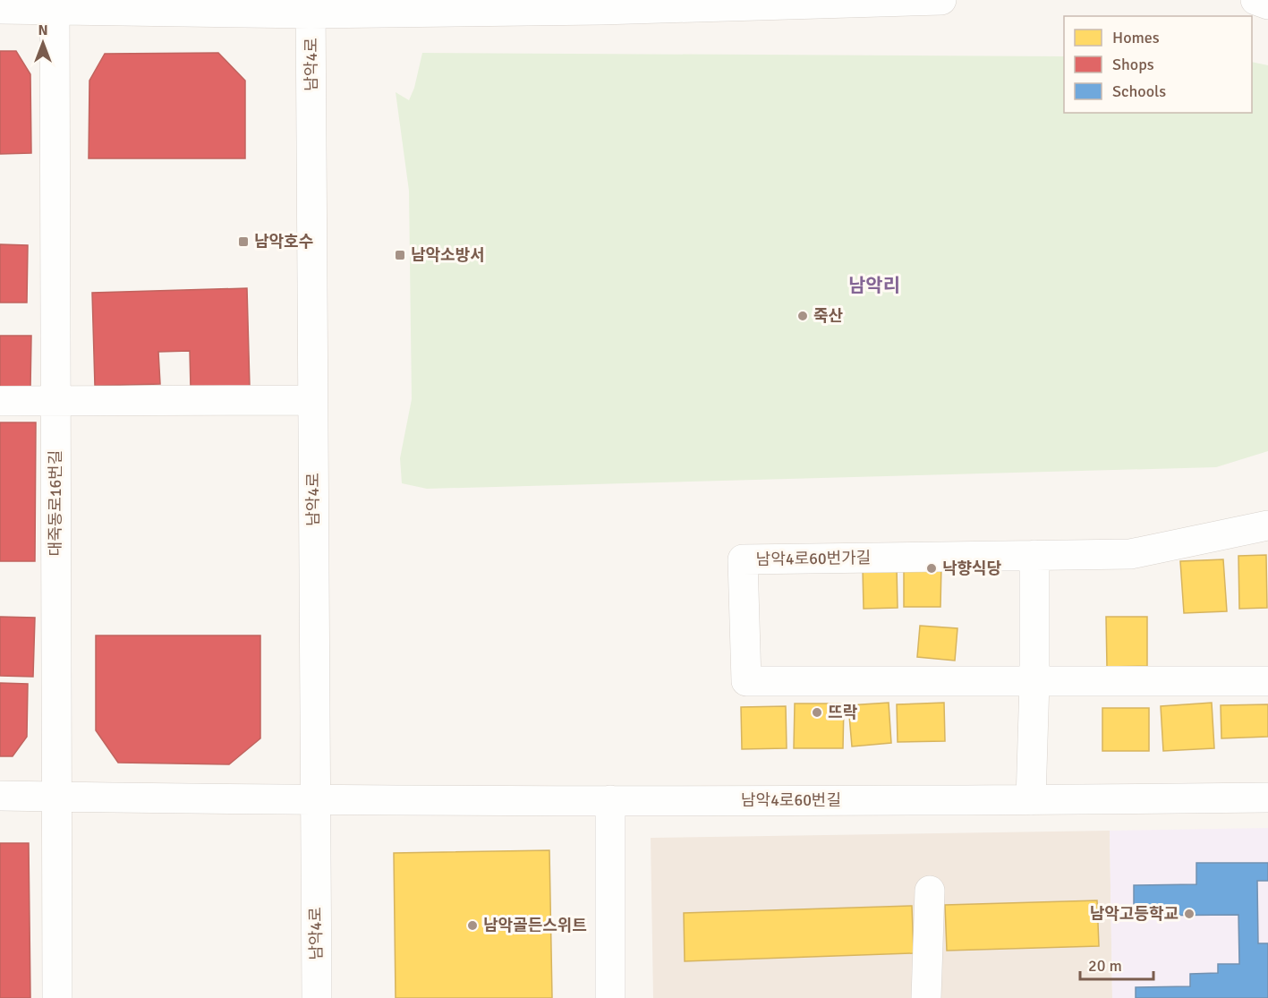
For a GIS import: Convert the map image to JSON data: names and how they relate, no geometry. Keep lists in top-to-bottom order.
{
  "streets": {
    "street": [
      "남악4로",
      "대죽동로16번길",
      "남악4로60번가길",
      "남악4로60번길"
    ]
  },
  "crossings": [
    ["남악4로", "남악4로60번길"],
    ["대죽동로16번길", "남악4로60번길"]
  ],
  "districts": ["남악리"],
  "places": {
    "transit": ["남악호수", "남악소방서"],
    "other": [
      "죽산",
      "낙향식당",
      "뜨락",
      "남악고등학교",
      "남악골든스위트"
    ]
  },
  "legend": ["Homes", "Shops", "Schools"],
  "scale_bar": "20 m",
  "north": "top"
}
